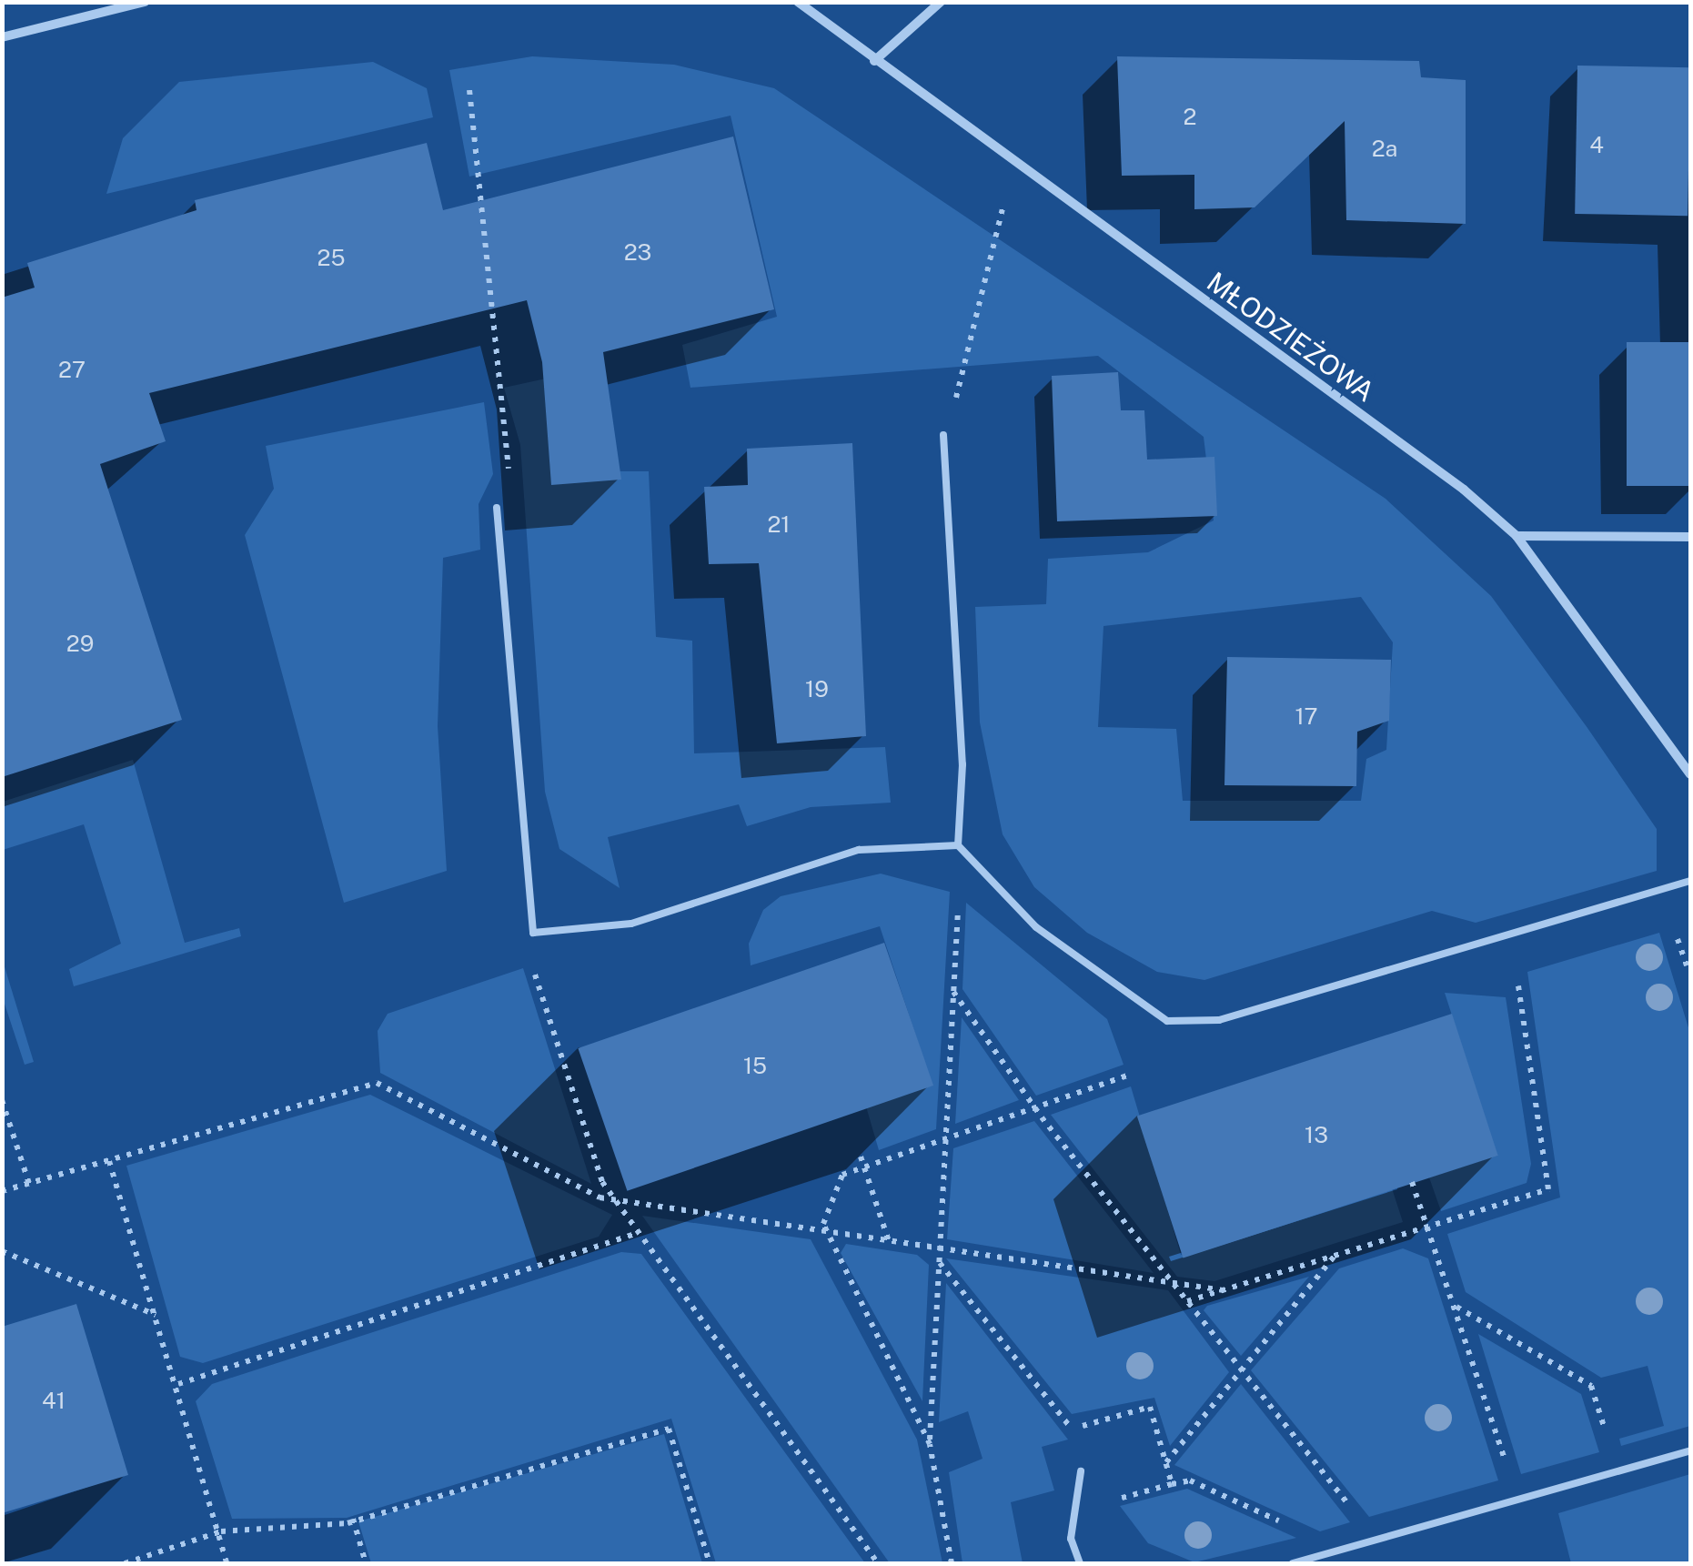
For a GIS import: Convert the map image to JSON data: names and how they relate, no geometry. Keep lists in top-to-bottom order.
{
  "streets": {
    "street": ["MŁODZIEŻOWA"]
  },
  "house_numbers": [
    "2",
    "4",
    "2a",
    "23",
    "25",
    "27",
    "21",
    "29",
    "19",
    "17",
    "15",
    "13",
    "41"
  ]
}
